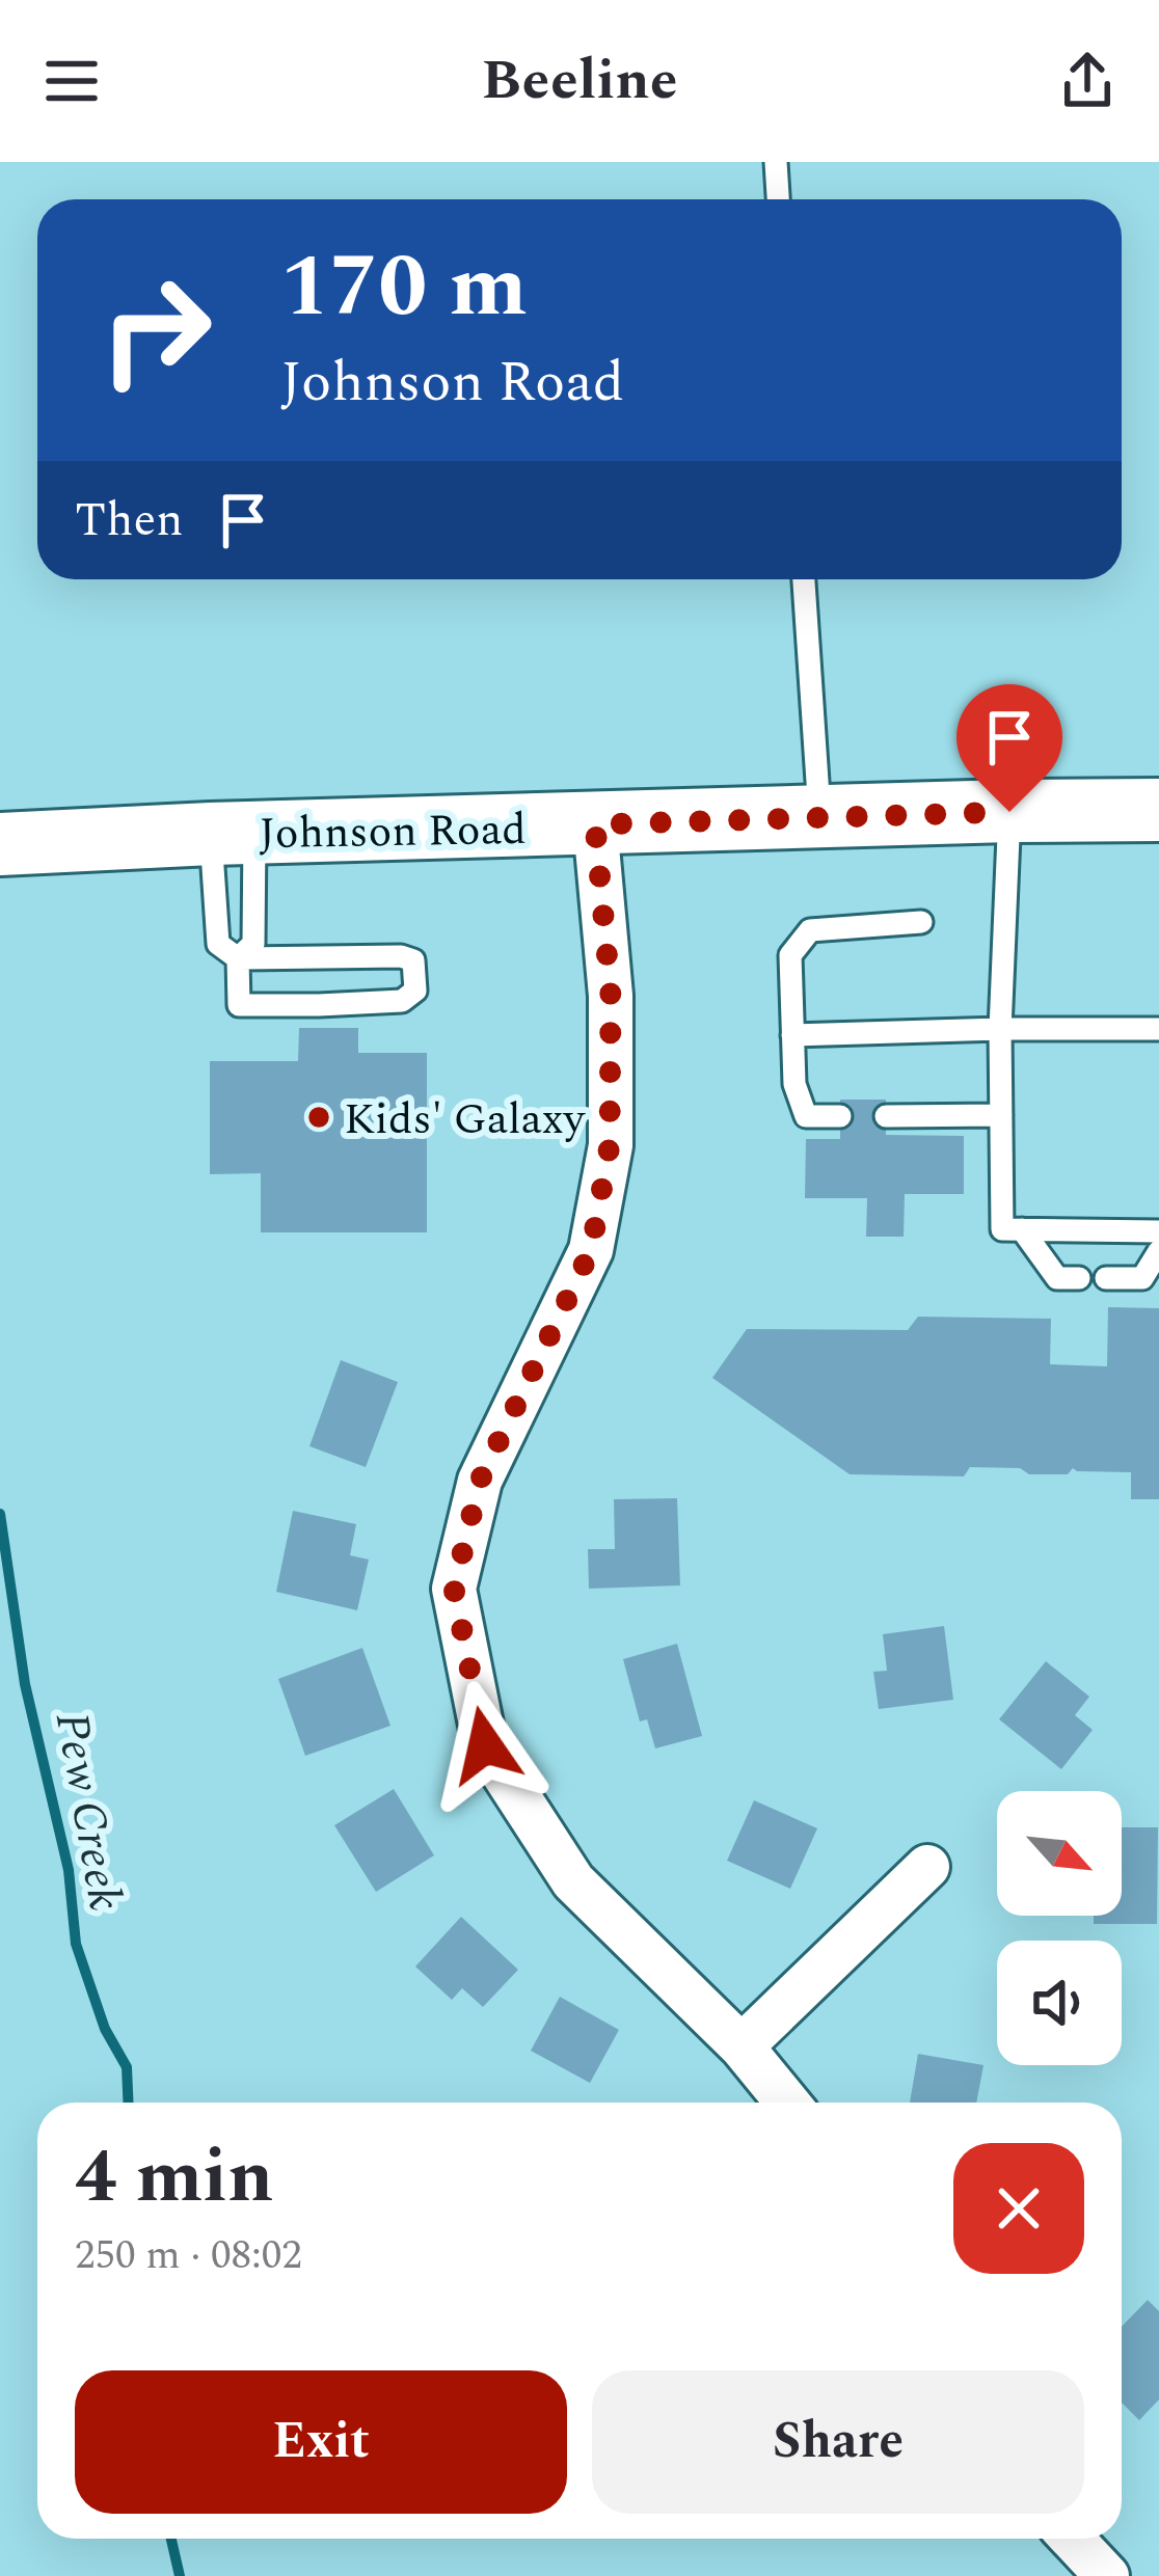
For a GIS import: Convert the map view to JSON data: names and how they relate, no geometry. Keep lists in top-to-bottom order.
{
  "streets": {
    "street": ["Johnson Road"]
  },
  "water": ["Pew Creek"],
  "places": ["Kids' Galaxy"],
  "north": "bottom right",
  "page": {
    "header": "Beeline",
    "turn": ["170 m", "Johnson Road"],
    "then": "Then",
    "heading": ["4 min", "250 m · 08:02"],
    "buttons": ["Exit", "Share"]
  }
}
